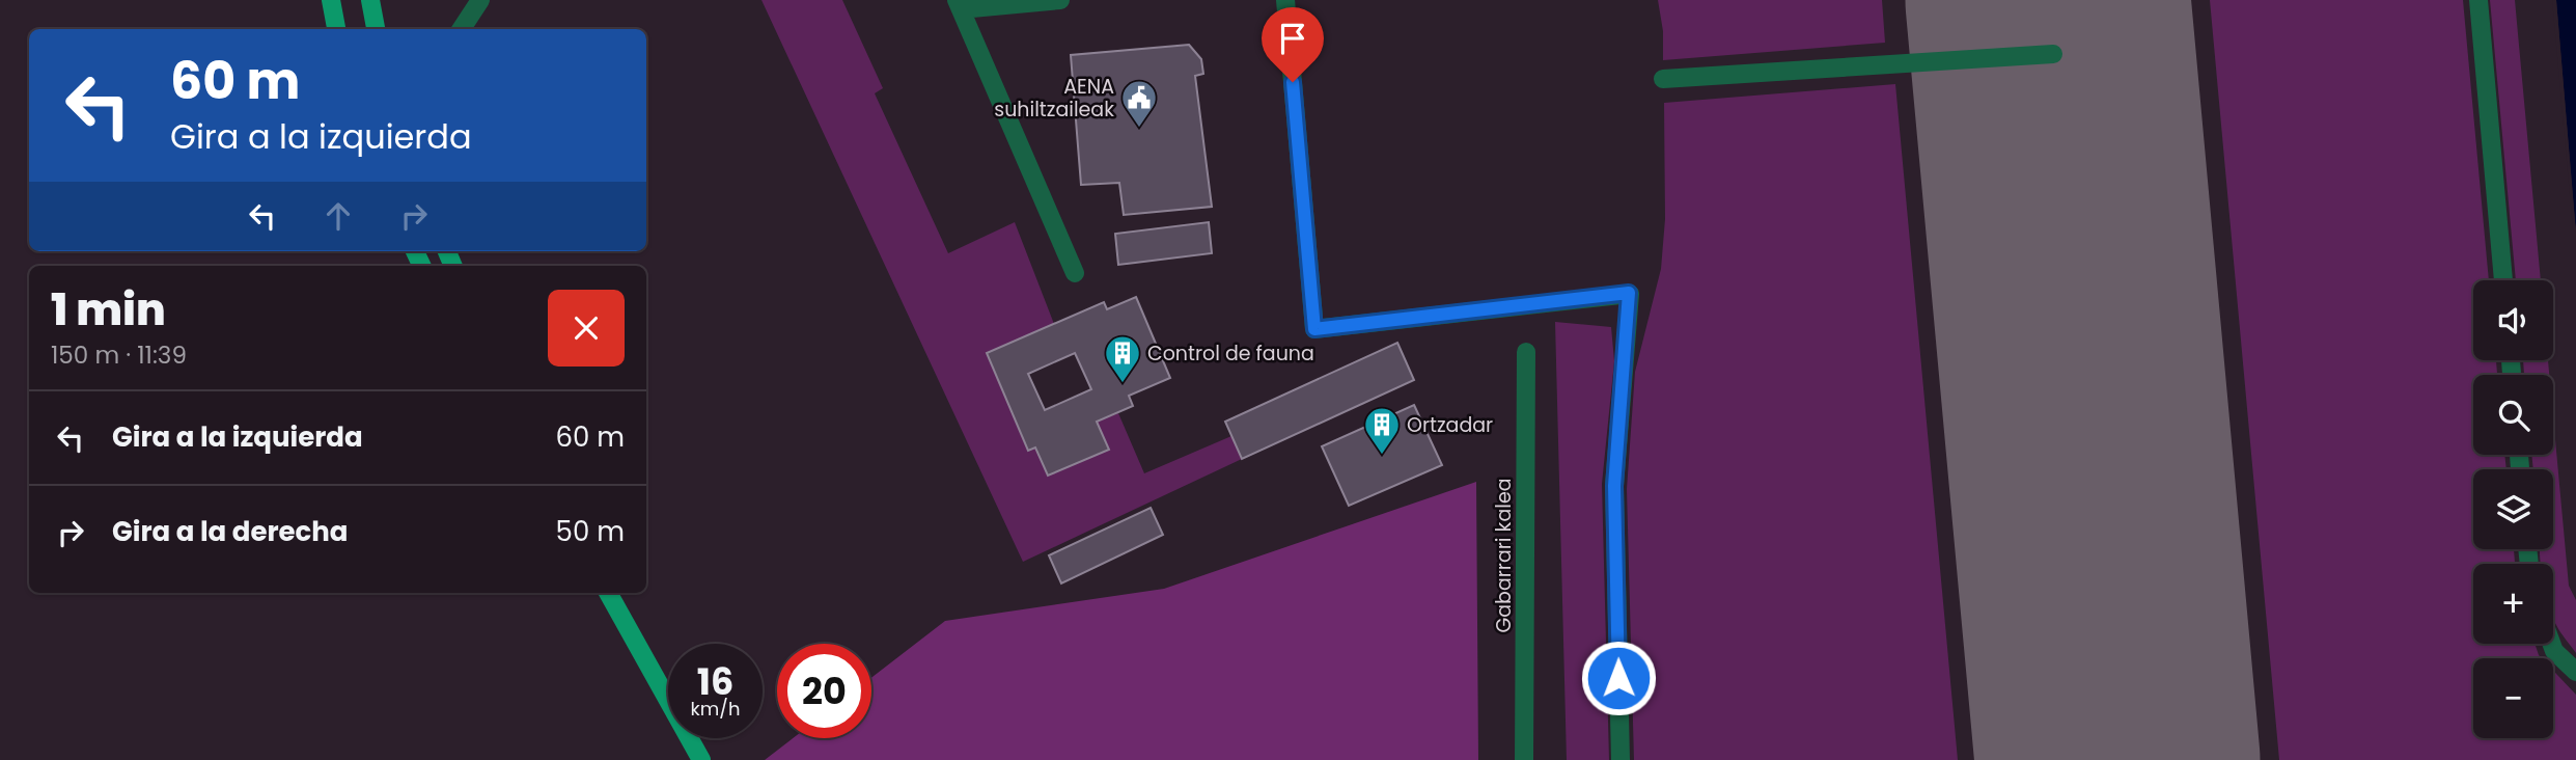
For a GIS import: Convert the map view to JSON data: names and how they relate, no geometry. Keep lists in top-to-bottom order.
{
  "streets": {
    "street": ["Gabarrari kalea"]
  },
  "places": {
    "public building": ["AENA suhiltzaileak"],
    "building": ["Control de fauna", "Ortzadar"]
  },
  "page": {
    "turn": ["60 m", "Gira a la izquierda"],
    "heading": ["1 min", "150 m · 11:39"],
    "map_buttons": ["+", "−"],
    "list": [
      {
        "name": "Gira a la izquierda",
        "value": "60 m"
      },
      {
        "name": "Gira a la derecha",
        "value": "50 m"
      }
    ],
    "speed": "16 km/h",
    "limit": "20"
  }
}
